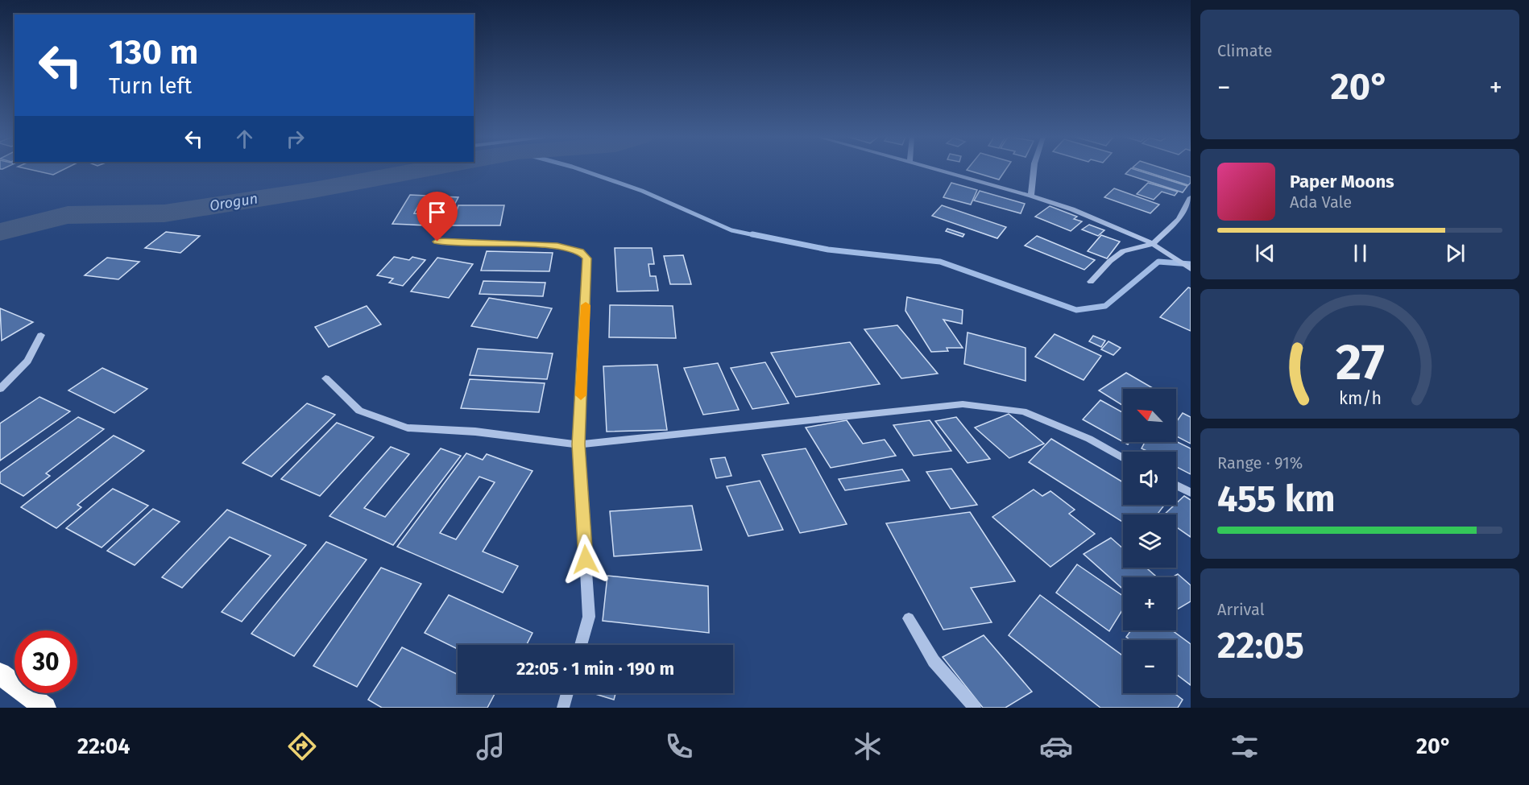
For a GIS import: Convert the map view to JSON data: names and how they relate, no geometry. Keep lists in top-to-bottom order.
{
  "water": ["Orogun"],
  "north": "top left",
  "page": {
    "tile": [
      "Climate",
      ["Range · 91%", "455 km"],
      ["Arrival", "22:05"]
    ],
    "turn": ["130 m", "Turn left"],
    "heat": ["−", "20°", "+"],
    "song": ["Paper Moons", "Ada Vale"],
    "map_buttons": ["+", "−"],
    "limit": "30",
    "trip": "22:05 · 1 min · 190 m",
    "tabs": ["22:04", "20°"],
    "gauge": ["27", "km/h"]
  }
}
